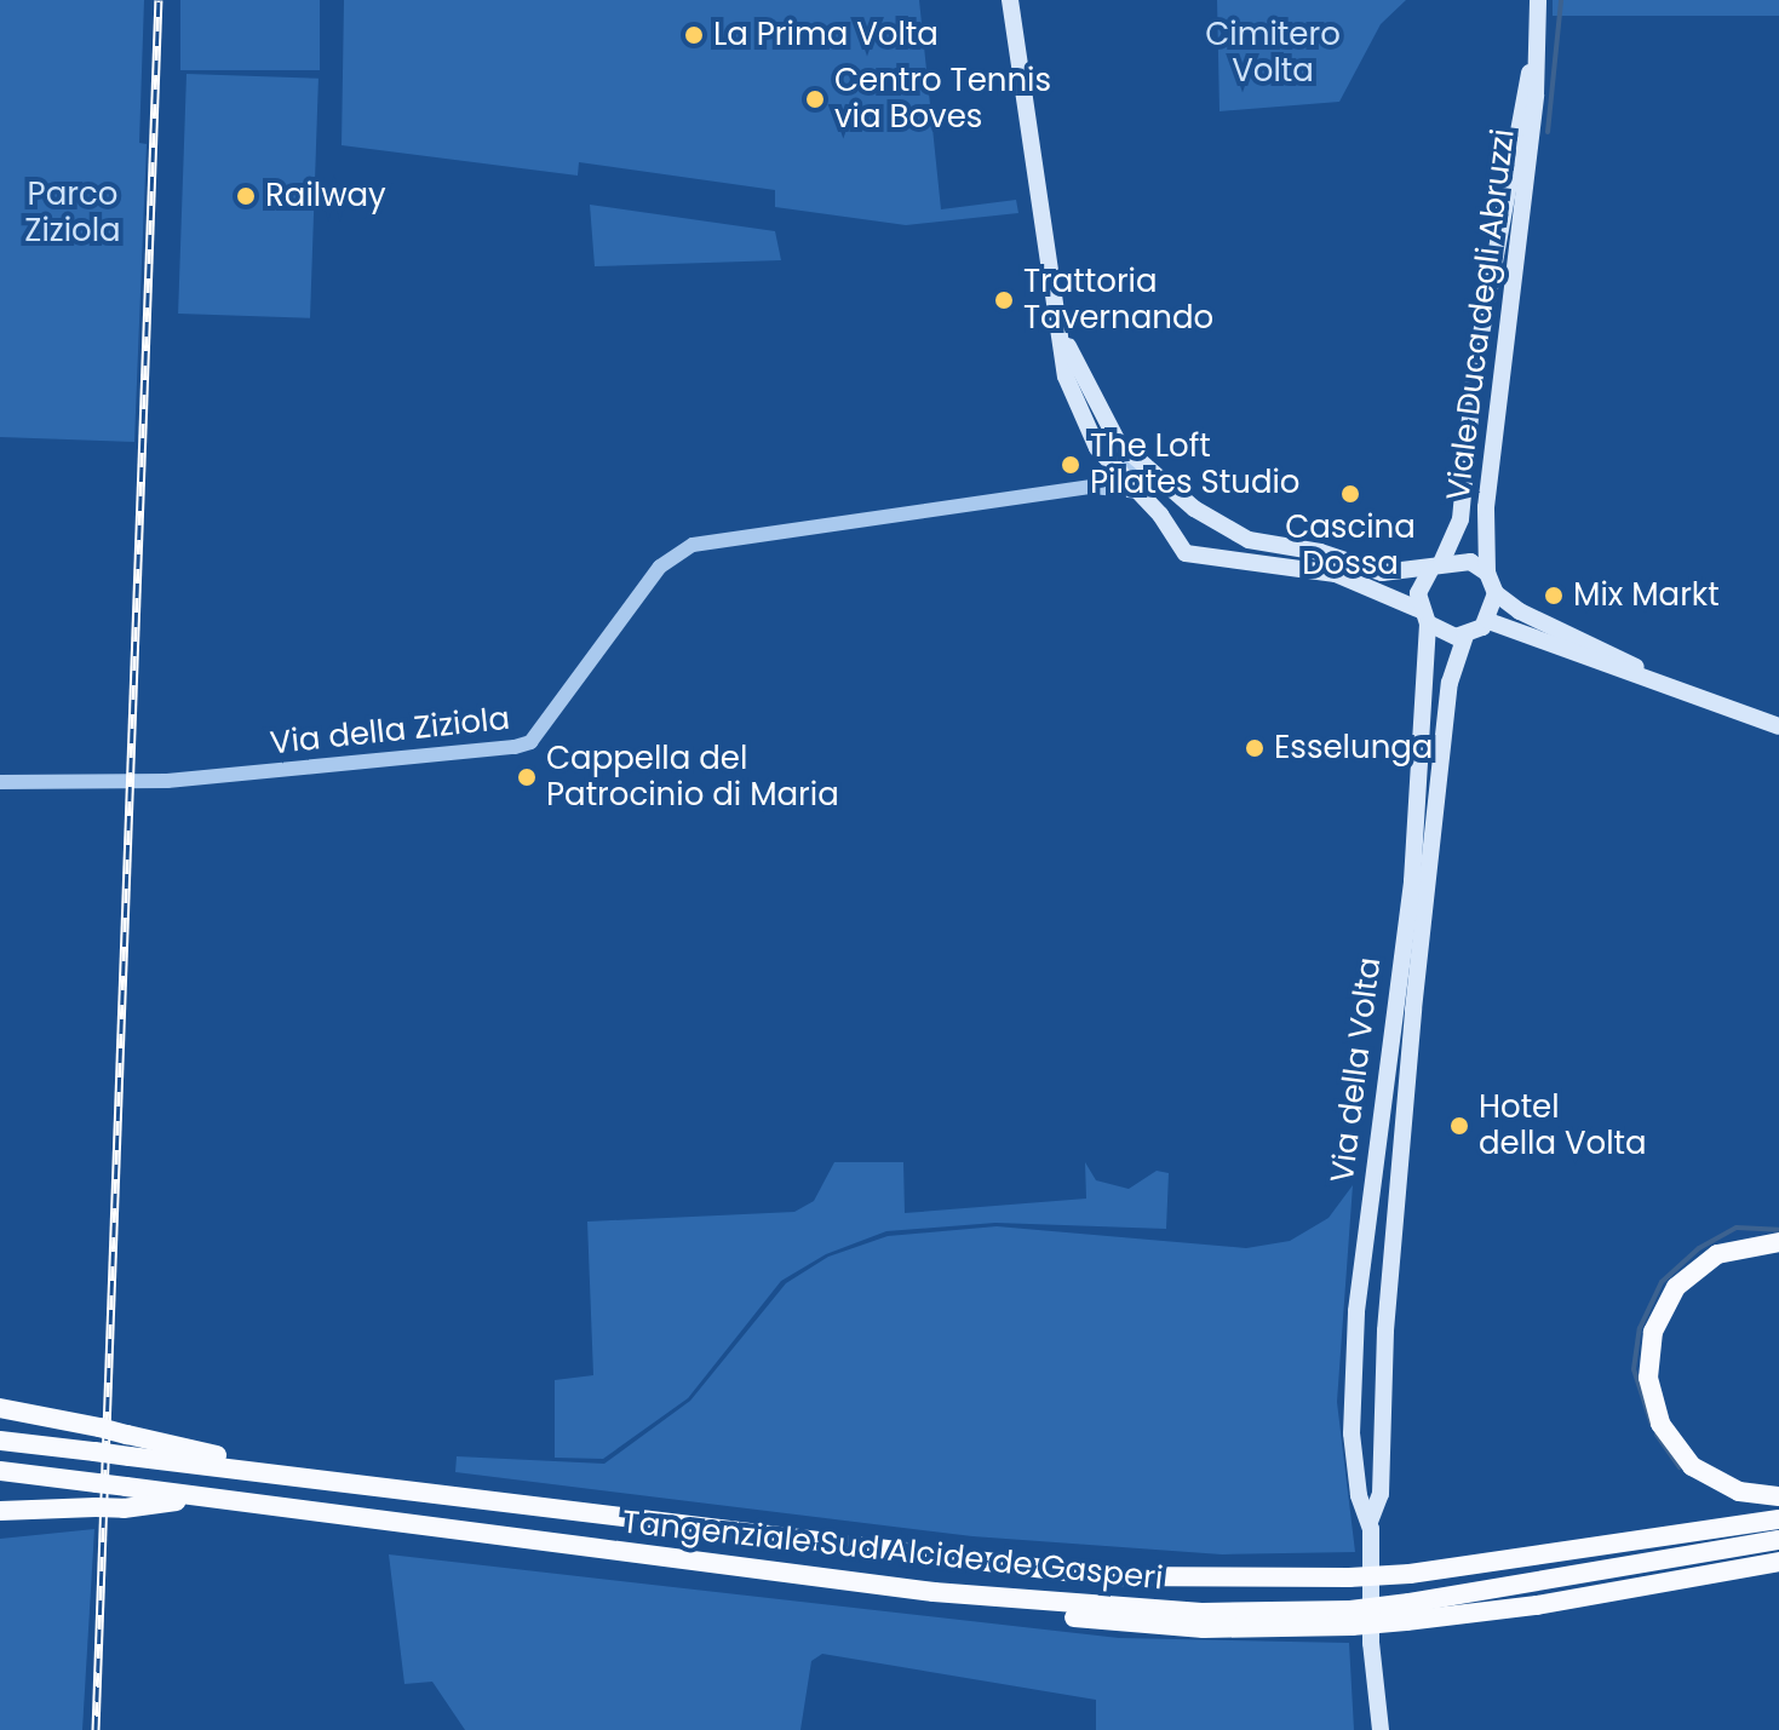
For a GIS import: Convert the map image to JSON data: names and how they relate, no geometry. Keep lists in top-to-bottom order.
{
  "streets": {
    "highway": ["Tangenziale Sud Alcide de Gasperi"],
    "main road": ["Viale Duca degli Abruzzi", "Via della Volta"],
    "street": ["Via della Ziziola"]
  },
  "crossings": [
    ["Viale Duca degli Abruzzi", "Via della Volta"]
  ],
  "parks": ["Cimitero Volta", "Parco Ziziola"],
  "places": [
    "La Prima Volta",
    "Centro Tennis via Boves",
    "Railway",
    "Trattoria Tavernando",
    "The Loft Pilates Studio",
    "Cascina Dossa",
    "Mix Markt",
    "Esselunga",
    "Cappella del Patrocinio di Maria",
    "Hotel della Volta"
  ]
}
